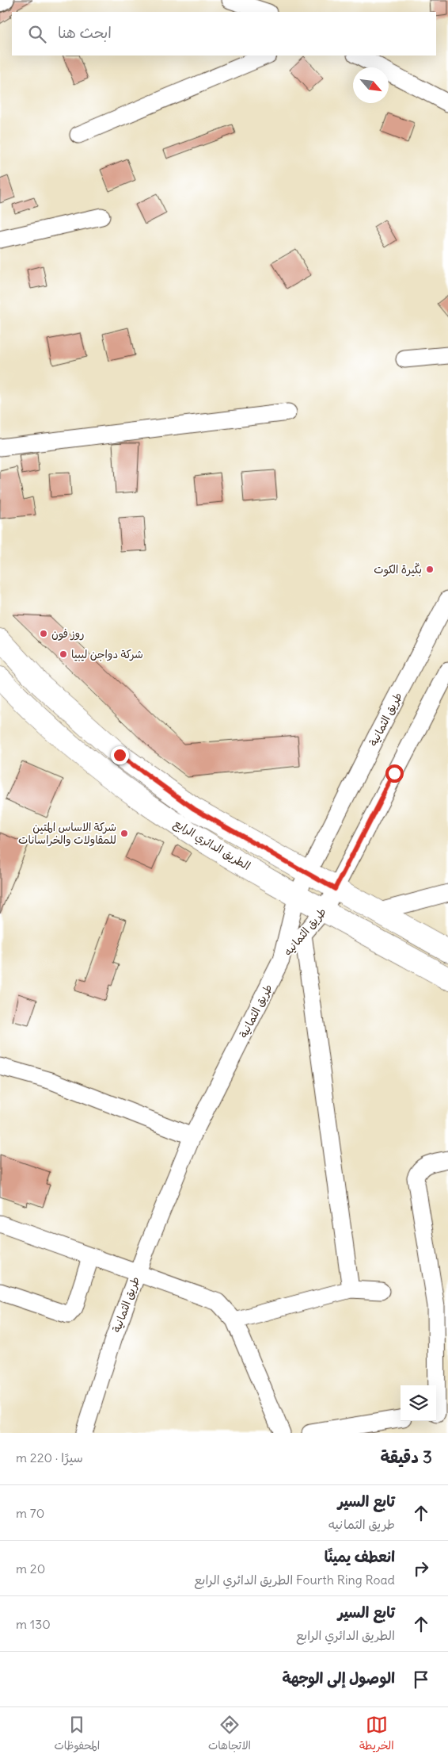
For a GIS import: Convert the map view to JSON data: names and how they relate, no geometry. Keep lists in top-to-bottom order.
{
  "streets": {
    "main road": ["الطريق الدائري الرابع"],
    "street": ["طريق الثمانية", "طريق الثمانيه"]
  },
  "crossings": [
    ["طريق الثمانية", "الطريق الدائري الرابع"],
    ["طريق الثمانية", "طريق الثمانيه"],
    ["الطريق الدائري الرابع", "طريق الثمانيه"]
  ],
  "places": [
    "بكّيرة الكوت",
    "روز فون",
    "شركة دواجن ليبيا",
    "شركة الاساس المتين للمقاولات والخراسانات"
  ],
  "north": "bottom right",
  "page": {
    "search": "ابحث هنا",
    "heading": ["3 دقيقة", "سيرًا · 220 m"],
    "list": [
      ["تابع السير", "طريق الثمانيه", "70 m"],
      ["انعطف يمينًا", "Fourth Ring Road الطريق الدائري الرابع", "20 m"],
      ["تابع السير", "الطريق الدائري الرابع", "130 m"],
      "الوصول إلى الوجهة"
    ],
    "nav": ["الخريطة", "الاتجاهات", "المحفوظات"]
  }
}
